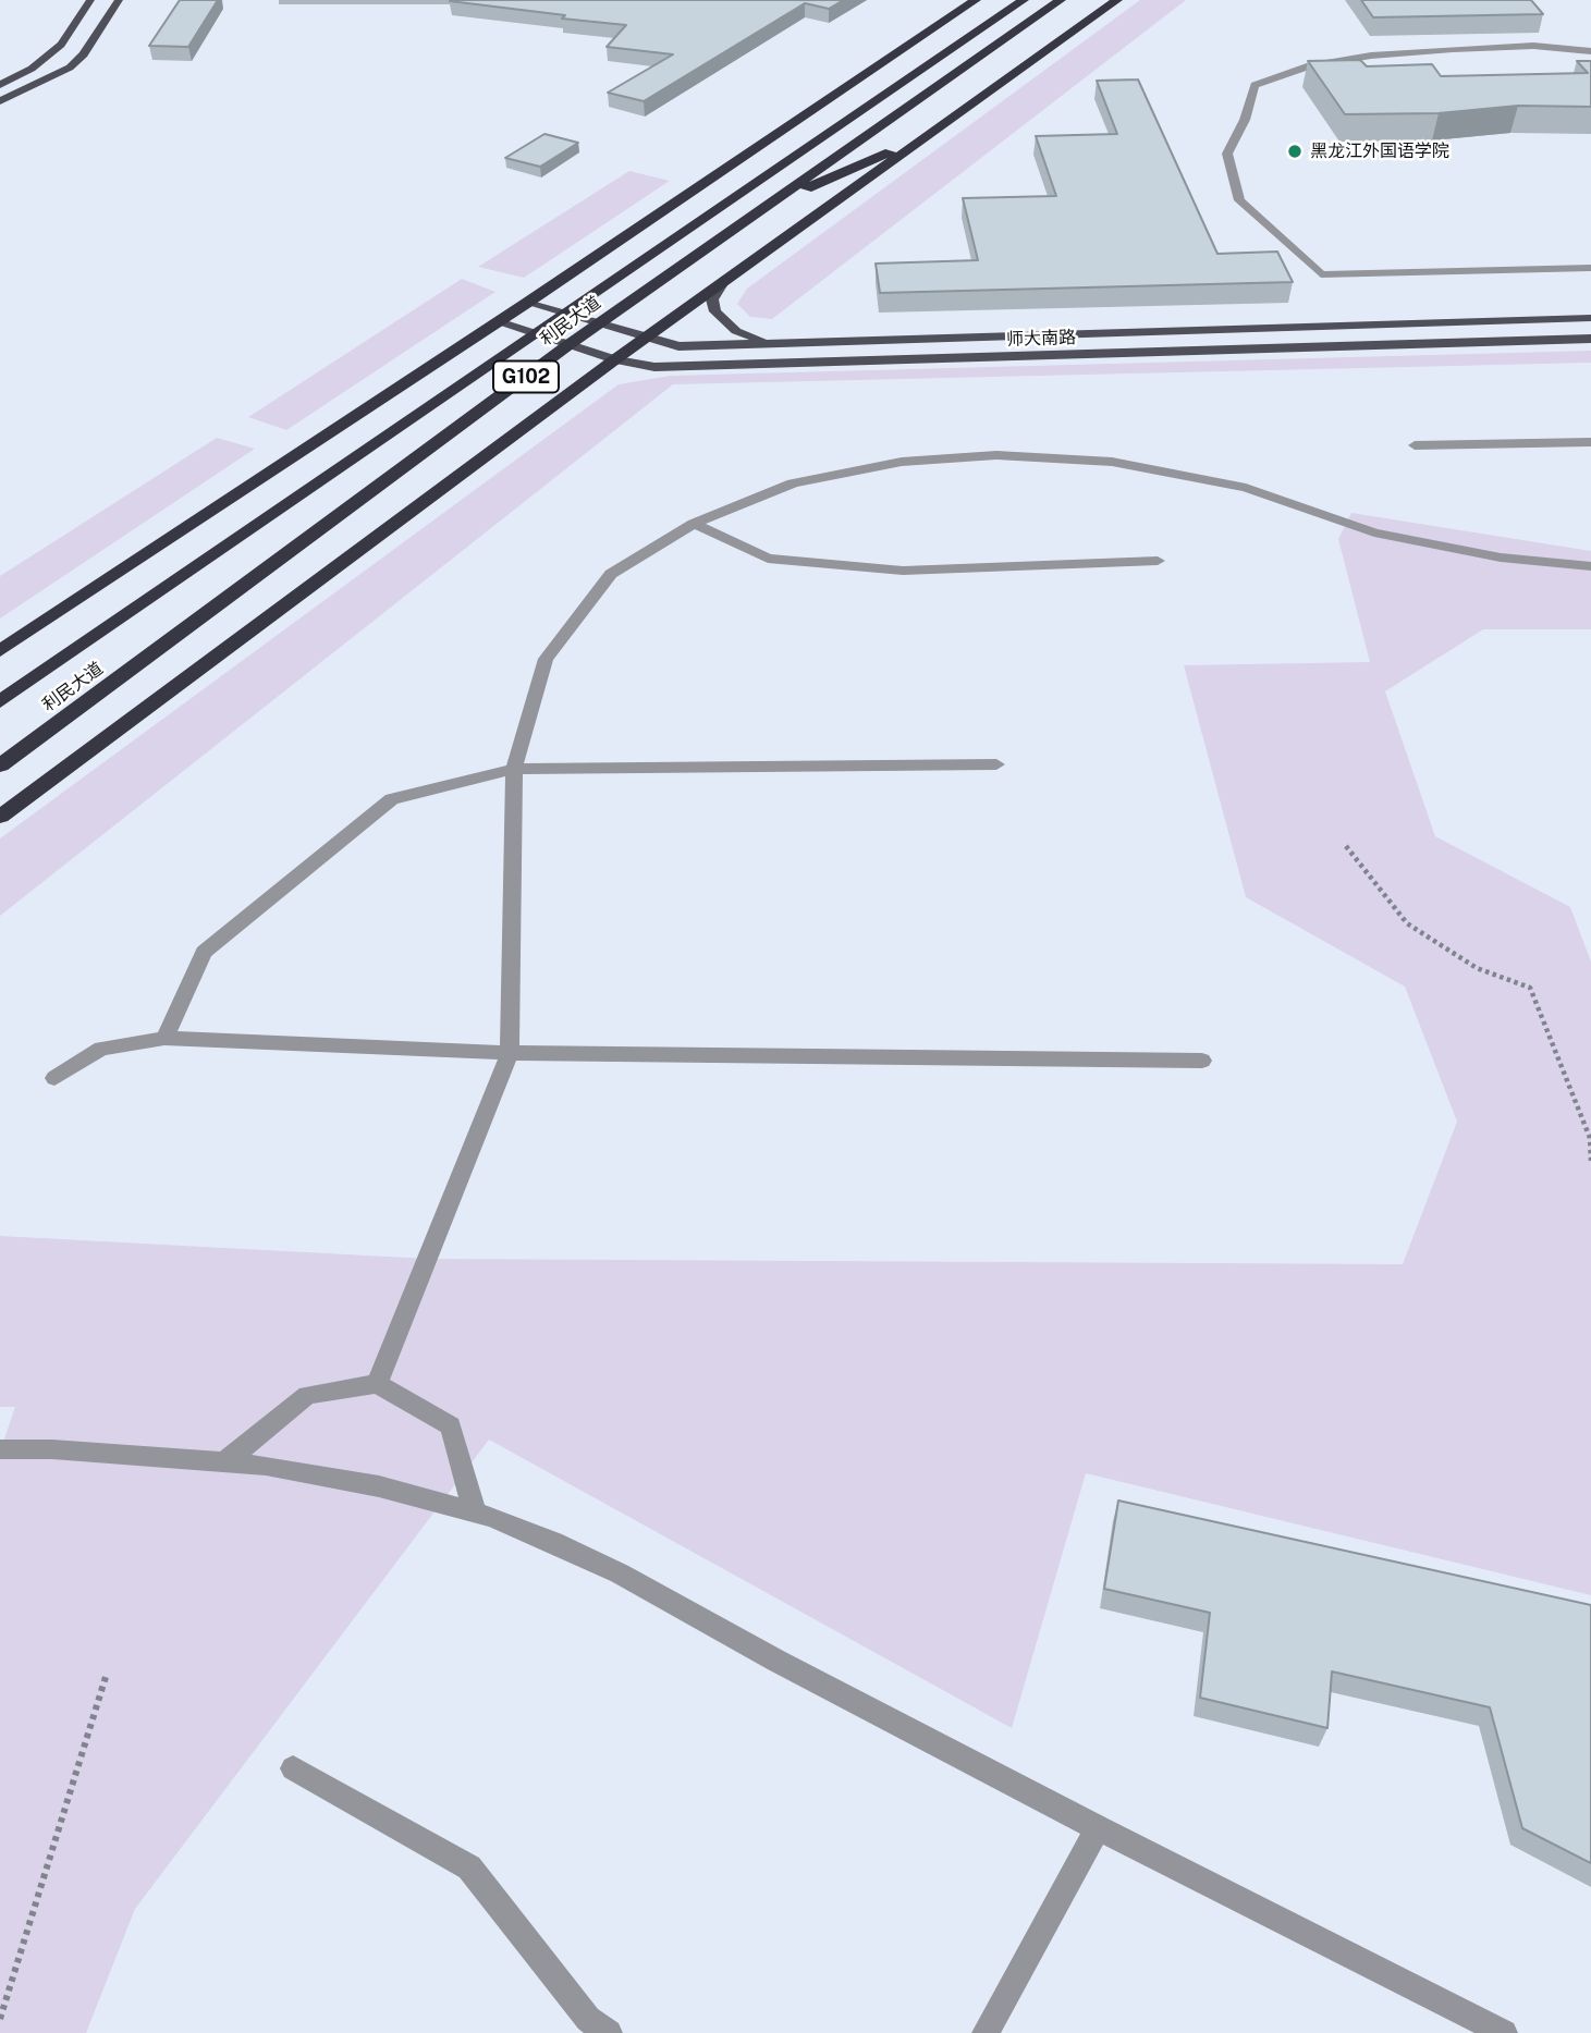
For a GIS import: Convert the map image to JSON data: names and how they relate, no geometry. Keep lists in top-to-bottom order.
{
  "streets": {
    "highway": ["利民大道", "G102"],
    "main road": ["师大南路"]
  },
  "crossings": [
    ["利民大道", "师大南路"]
  ],
  "places": ["黑龙江外国语学院"]
}
